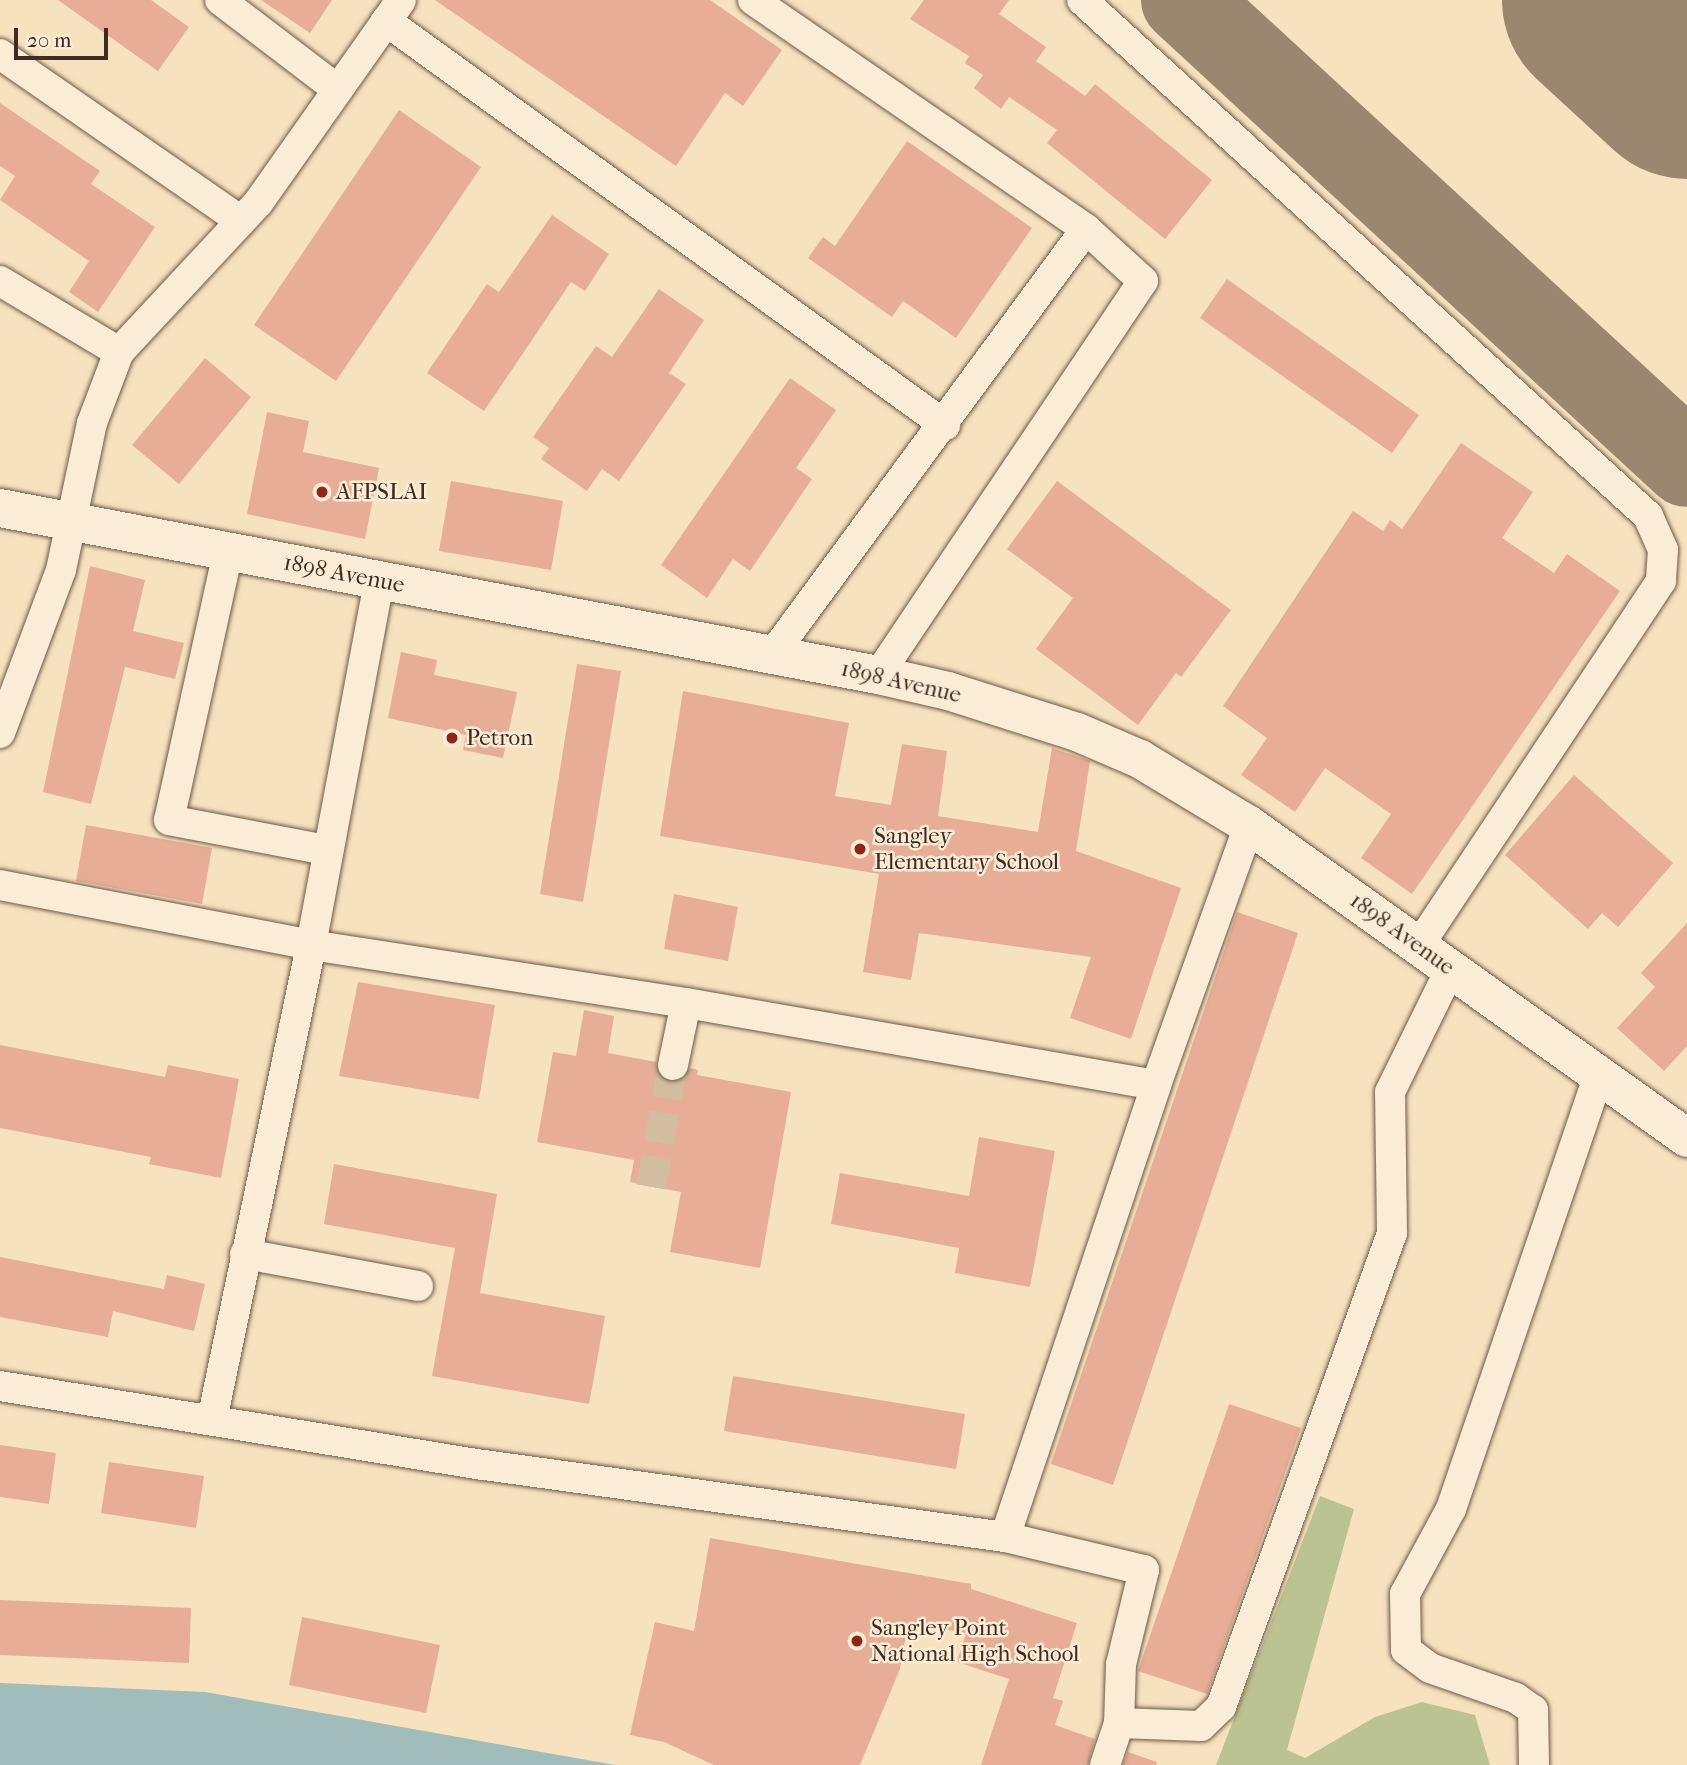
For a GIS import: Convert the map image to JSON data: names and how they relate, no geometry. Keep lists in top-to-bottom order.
{
  "streets": {
    "street": ["1898 Avenue"]
  },
  "places": [
    "AFPSLAI",
    "Petron",
    "Sangley Elementary School",
    "Sangley Point National High School"
  ],
  "scale_bar": "20 m"
}
